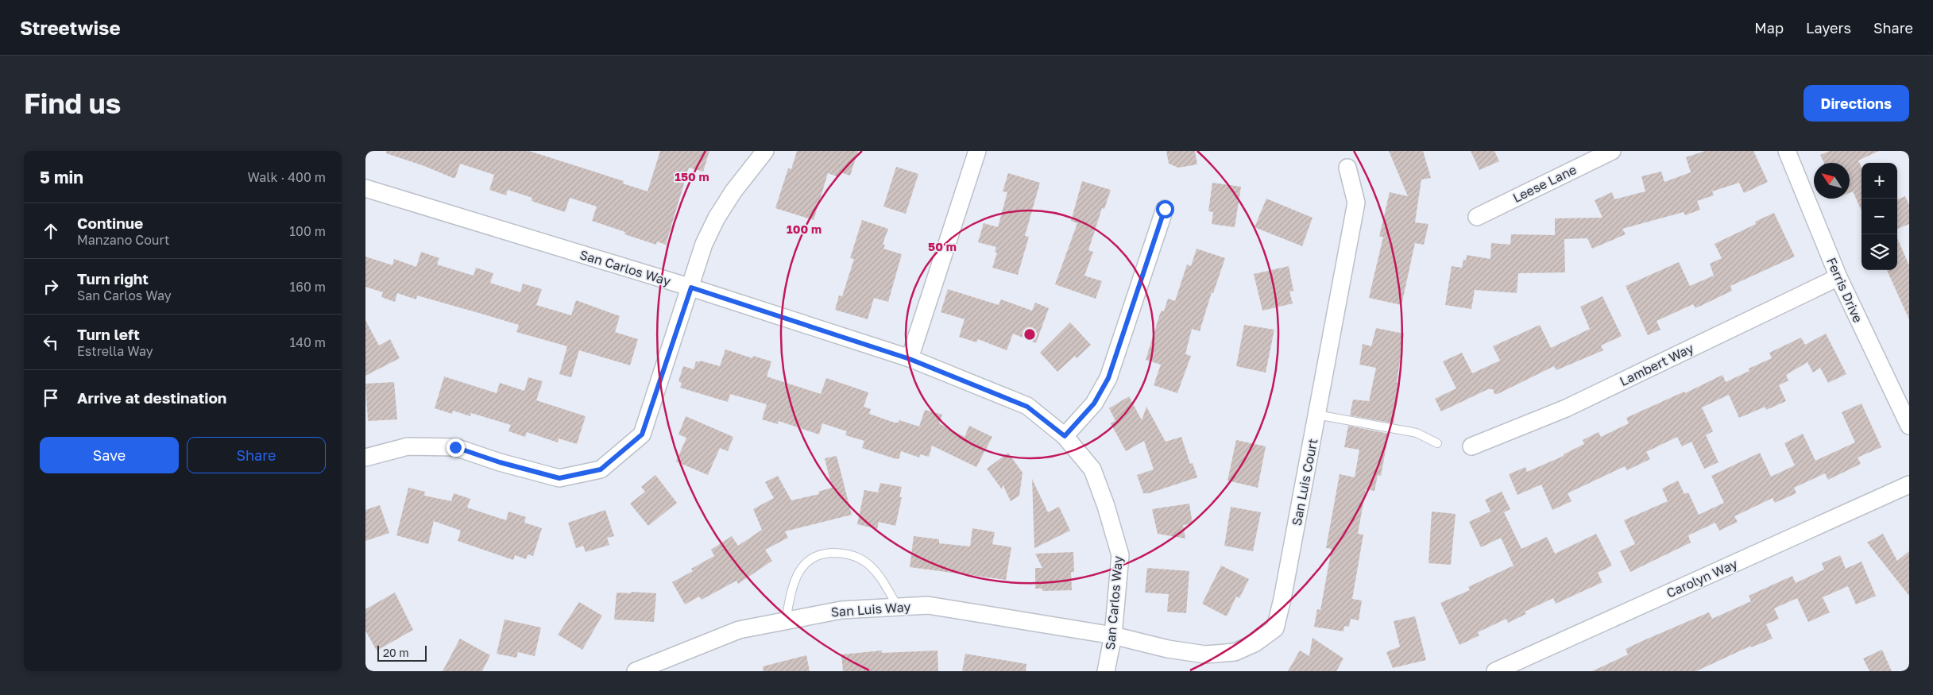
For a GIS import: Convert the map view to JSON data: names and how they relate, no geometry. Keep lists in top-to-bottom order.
{
  "streets": {
    "street": [
      "Leese Lane",
      "San Carlos Way",
      "Ferris Drive",
      "Lambert Way",
      "San Luis Court",
      "Carolyn Way",
      "San Luis Way"
    ]
  },
  "crossings": [
    ["San Carlos Way", "San Luis Court"],
    ["San Carlos Way", "San Luis Way"],
    ["Ferris Drive", "Lambert Way"],
    ["San Luis Court", "San Luis Way"]
  ],
  "scale_bar": "20 m",
  "north": "top left",
  "page": {
    "header": "Streetwise",
    "nav": ["Map", "Layers", "Share"],
    "buttons": [
      "Directions",
      ["Save", "Share"]
    ],
    "title": "Find us",
    "heading": ["5 min", "Walk · 400 m"],
    "map_buttons": ["+", "−"],
    "list": [
      ["Continue", "Manzano Court", "100 m"],
      ["Turn right", "San Carlos Way", "160 m"],
      ["Turn left", "Estrella Way", "140 m"],
      "Arrive at destination"
    ],
    "scale": "20 m"
  },
  "rings": ["150 m", "100 m", "50 m"]
}
